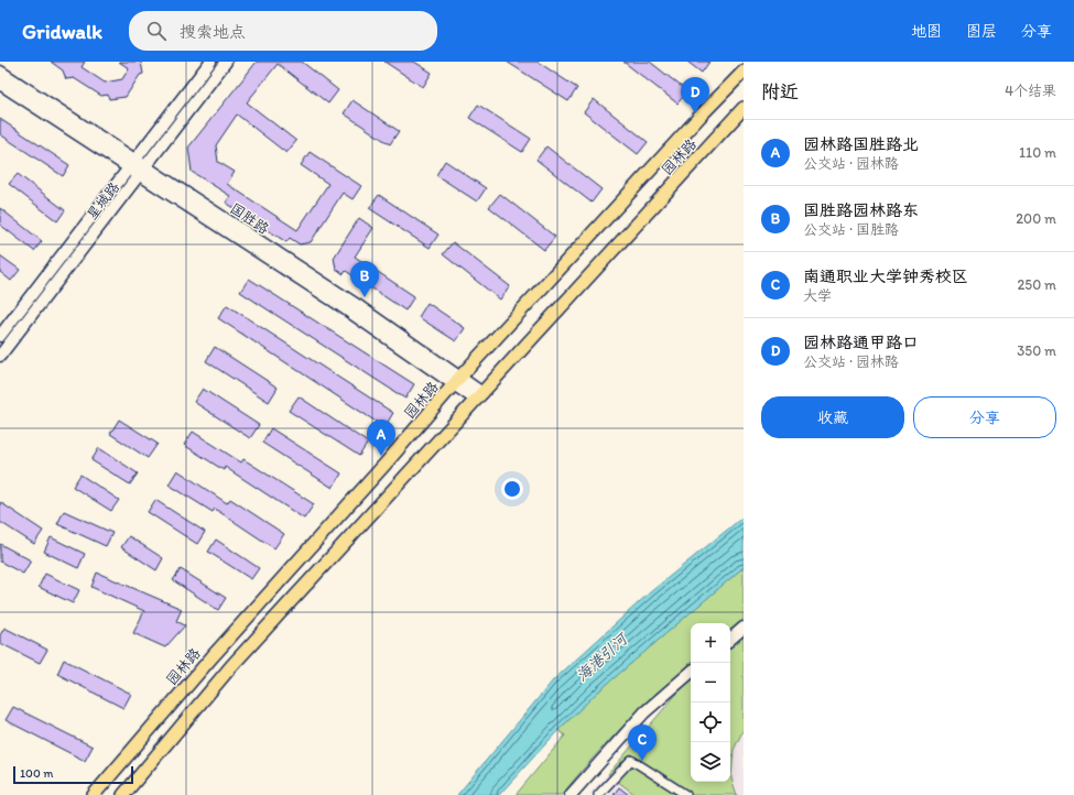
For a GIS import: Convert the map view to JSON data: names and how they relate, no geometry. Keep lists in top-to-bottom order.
{
  "streets": {
    "main road": ["园林路"],
    "street": ["星城路", "国胜路"]
  },
  "crossings": [
    ["园林路", "国胜路"],
    ["星城路", "国胜路"]
  ],
  "water": ["海港引河"],
  "scale_bar": "100 m",
  "page": {
    "header": "Gridwalk",
    "search": "搜索地点",
    "nav": ["地图", "图层", "分享"],
    "heading": ["附近", "4个结果"],
    "pins": [
      "D",
      "B",
      "A",
      "C"
    ],
    "list": [
      {
        "mark": "A",
        "name": "园林路国胜路北",
        "note": "公交站 · 园林路",
        "value": "110 m"
      },
      {
        "mark": "B",
        "name": "国胜路园林路东",
        "note": "公交站 · 国胜路",
        "value": "200 m"
      },
      {
        "mark": "C",
        "name": "南通职业大学钟秀校区",
        "note": "大学",
        "value": "250 m"
      },
      {
        "mark": "D",
        "name": "园林路通甲路口",
        "note": "公交站 · 园林路",
        "value": "350 m"
      }
    ],
    "buttons": ["收藏", "分享"],
    "map_buttons": ["+", "−"],
    "scale": "100 m"
  }
}
